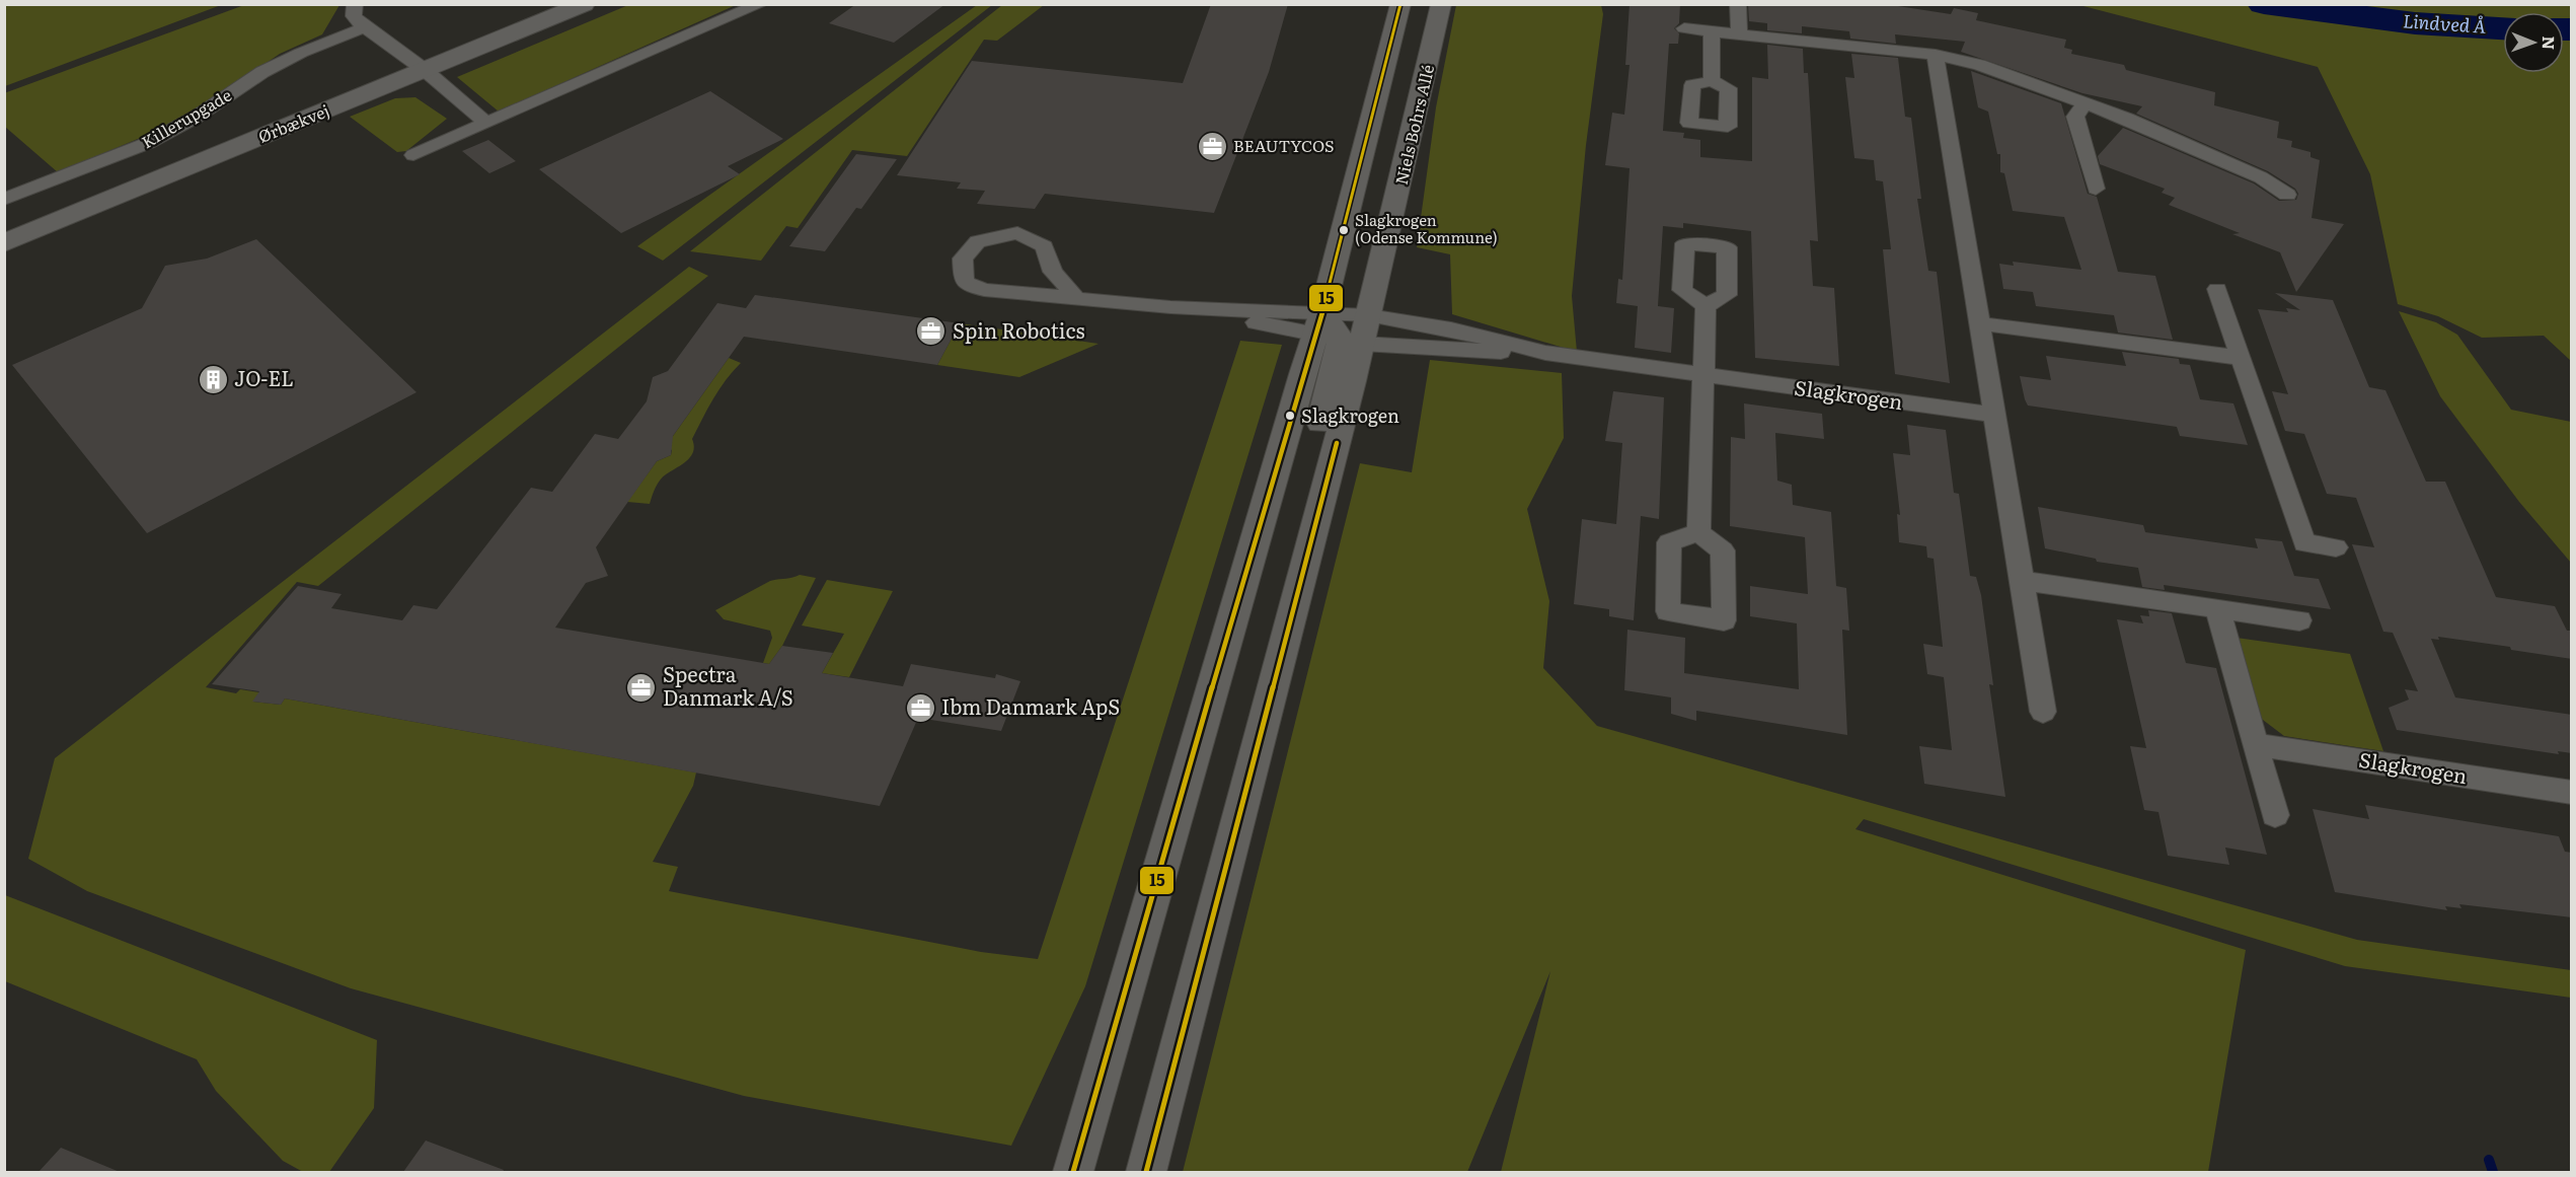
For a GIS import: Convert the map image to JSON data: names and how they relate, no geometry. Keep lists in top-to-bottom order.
{
  "streets": {
    "main road": ["Ørbækvej"],
    "street": ["Killerupgade", "Niels Bohrs Allé", "Slagkrogen"]
  },
  "crossings": [
    ["Niels Bohrs Allé", "Slagkrogen"]
  ],
  "water": ["Lindved Å"],
  "places": {
    "office": [
      "BEAUTYCOS",
      "Spin Robotics",
      "Spectra Danmark A/S",
      "Ibm Danmark ApS"
    ],
    "other": ["Slagkrogen (Odense Kommune)", "Slagkrogen"],
    "building": ["JO-EL"]
  },
  "lines": ["transit line 15"],
  "north": "right"
}
